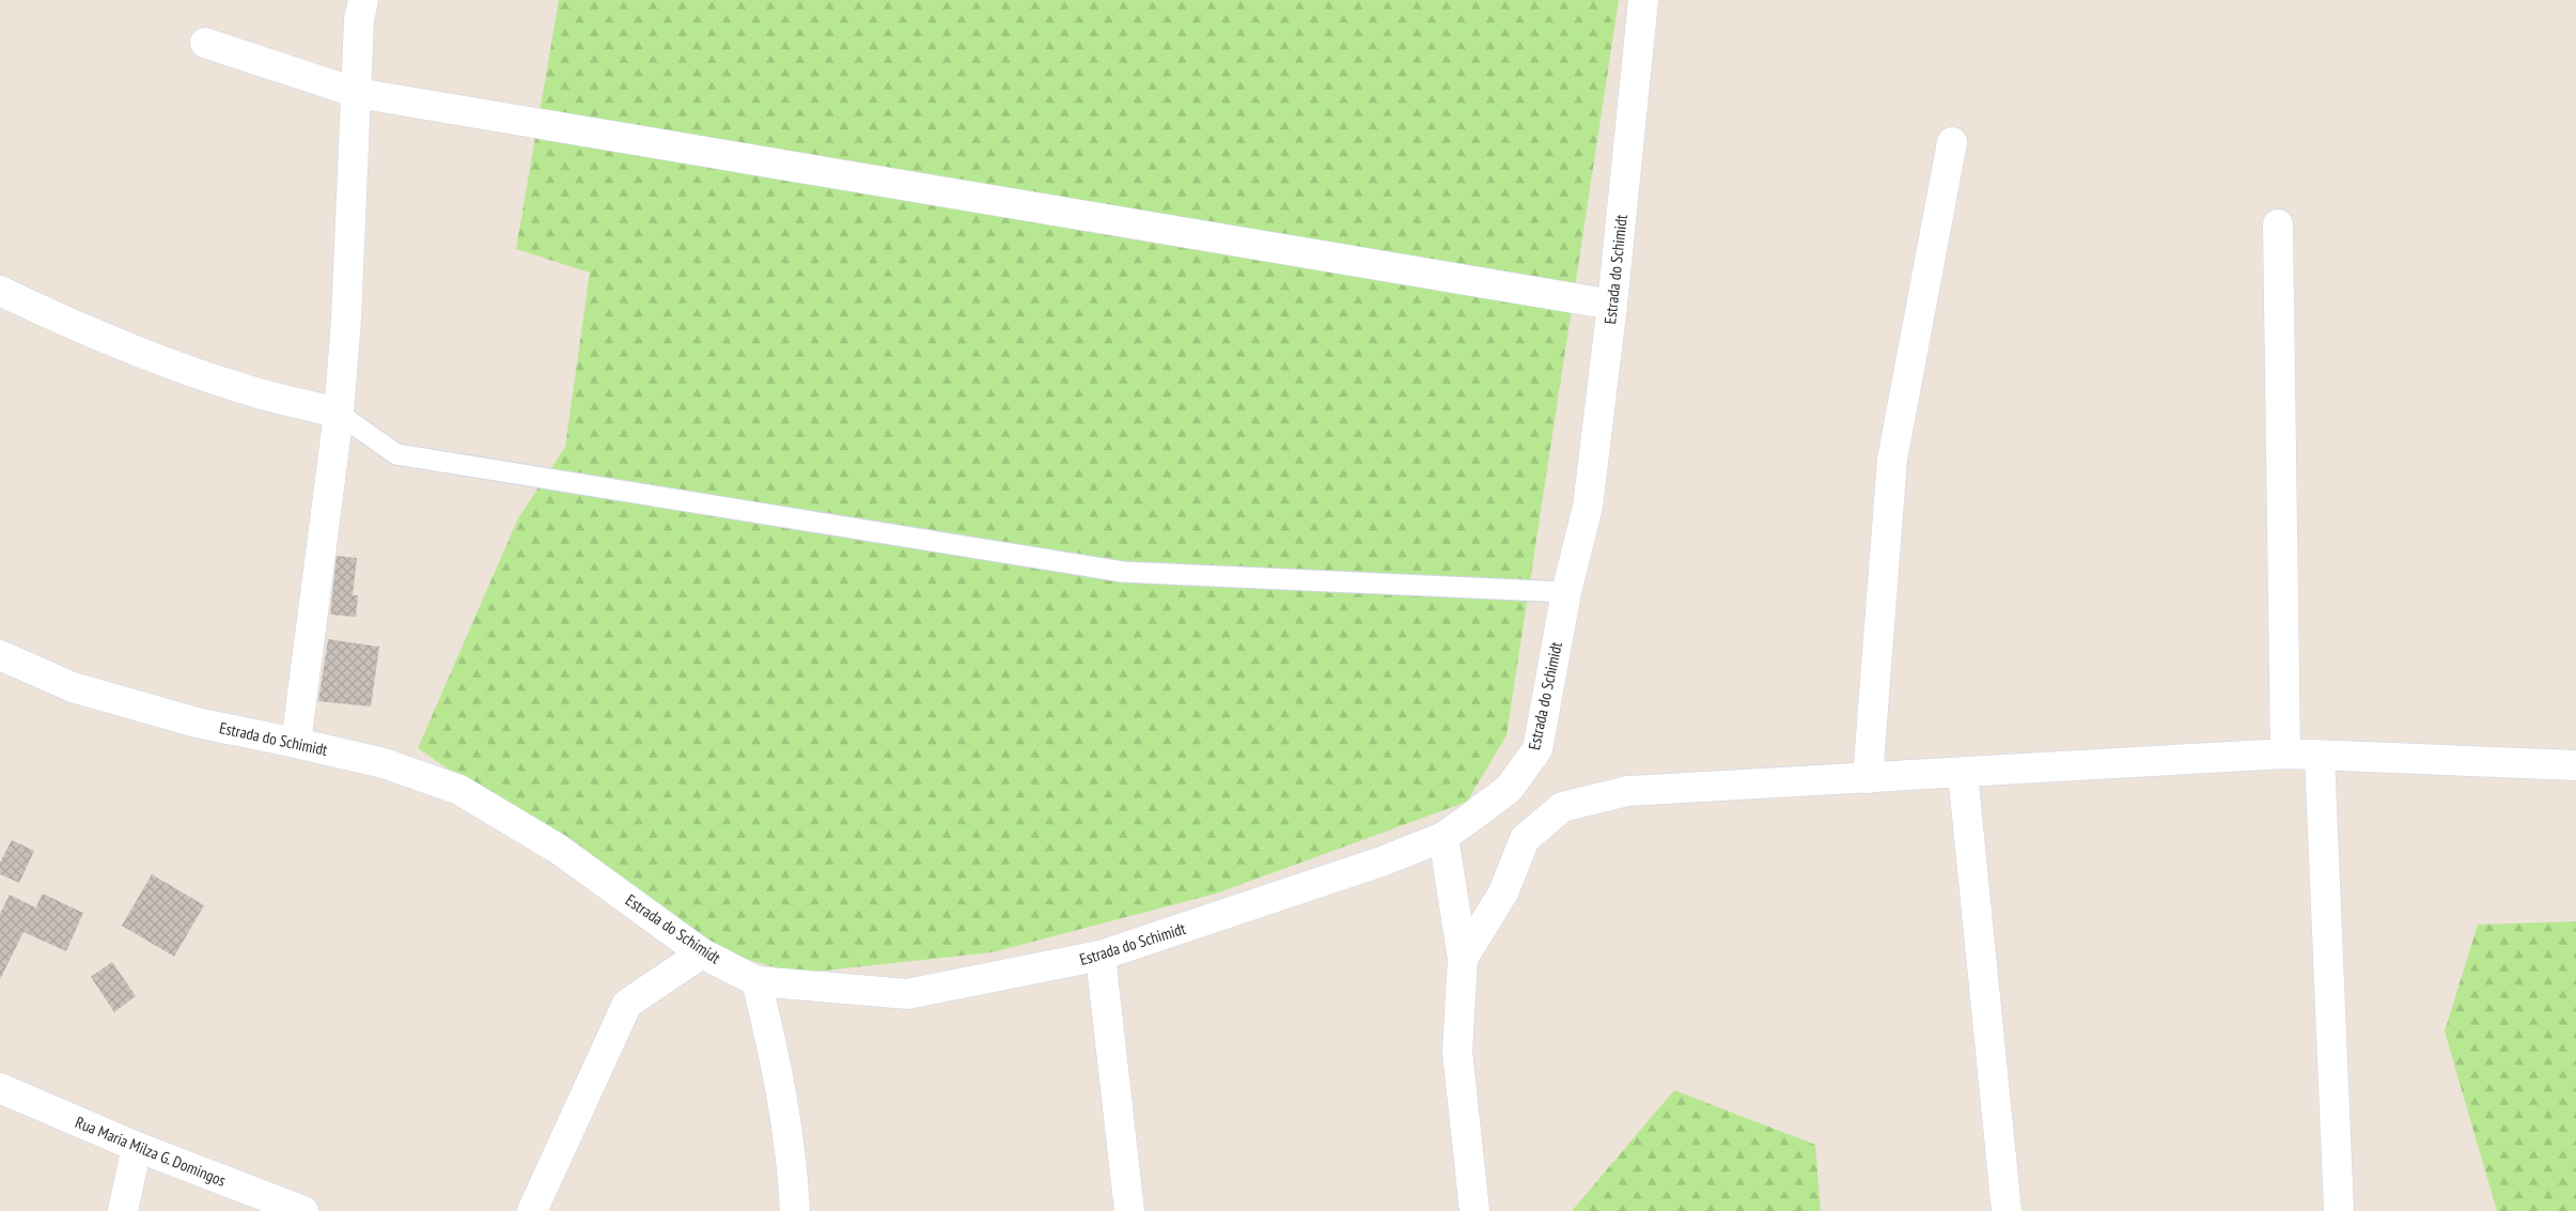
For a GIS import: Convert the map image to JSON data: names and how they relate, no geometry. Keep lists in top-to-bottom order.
{
  "streets": {
    "street": ["Estrada do Schimidt", "Rua Maria Milza G. Domingos"]
  }
}
